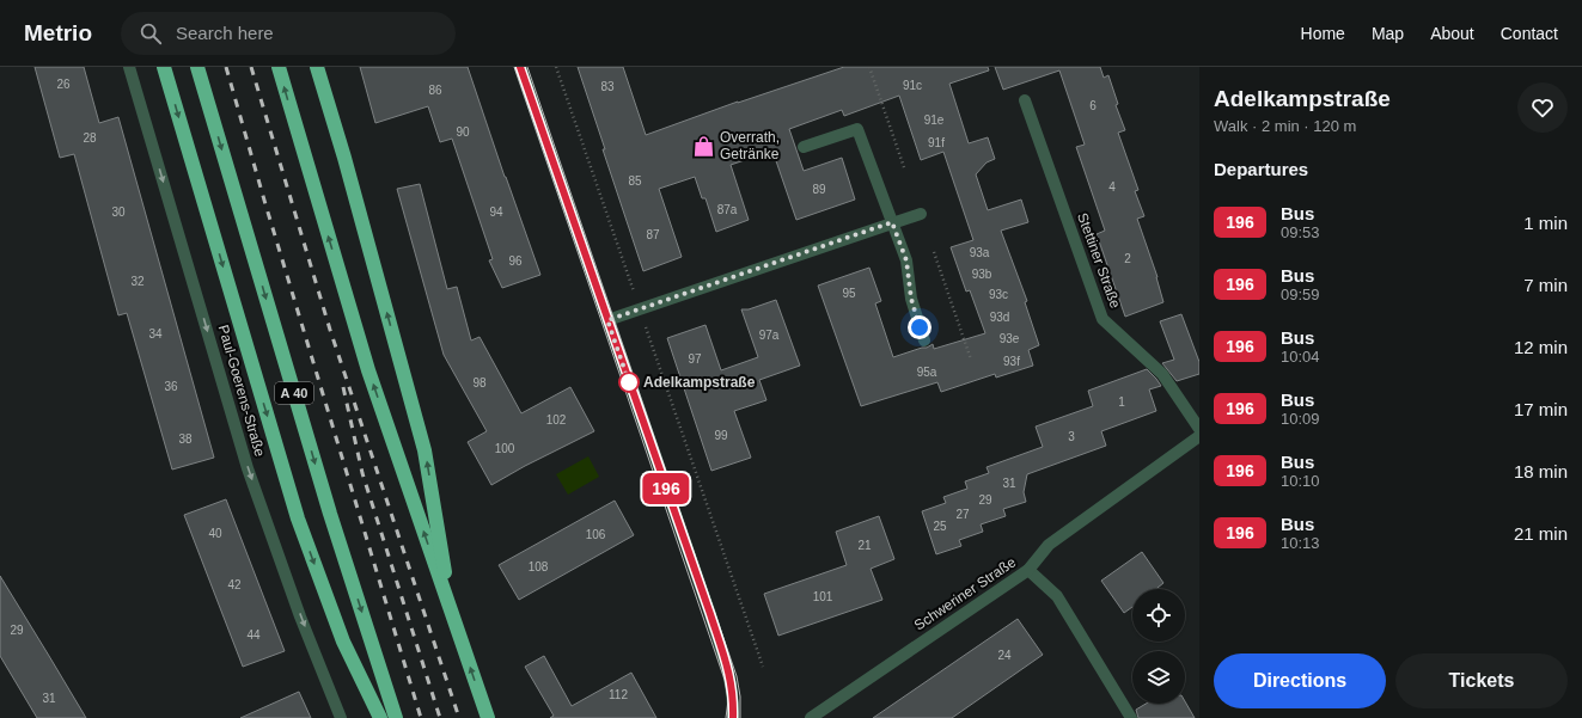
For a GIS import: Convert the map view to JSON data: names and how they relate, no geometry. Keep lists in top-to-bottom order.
{
  "streets": {
    "highway": ["A 40"],
    "street": ["Stettiner Straße", "Paul-Goerens-Straße", "Schweriner Straße"]
  },
  "one_way": ["Paul-Goerens-Straße"],
  "places": {
    "shop": ["Overrath, Getränke"],
    "other": ["Adelkampstraße"]
  },
  "lines": ["bus line 196"],
  "house_numbers": [
    "26",
    "91c",
    "83",
    "86",
    "6",
    "91e",
    "90",
    "28",
    "91f",
    "85",
    "4",
    "89",
    "87a",
    "30",
    "94",
    "87",
    "93a",
    "2",
    "96",
    "93b",
    "32",
    "95",
    "93c",
    "93d",
    "34",
    "97a",
    "93e",
    "97",
    "93f",
    "95a",
    "98",
    "36",
    "1",
    "102",
    "99",
    "3",
    "38",
    "100",
    "31",
    "29",
    "27",
    "25",
    "40",
    "106",
    "21",
    "108",
    "42",
    "101",
    "29",
    "44",
    "24",
    "112",
    "31"
  ],
  "page": {
    "header": "Metrio",
    "search": "Search here",
    "nav": [
      "Home",
      "Map",
      "About",
      "Contact"
    ],
    "on_map": "196",
    "heading": [
      ["Adelkampstraße", "Walk · 2 min · 120 m"],
      "Departures"
    ],
    "list": [
      {
        "mark": "196",
        "name": "Bus",
        "note": "09:53",
        "value": "1 min"
      },
      {
        "mark": "196",
        "name": "Bus",
        "note": "09:59",
        "value": "7 min"
      },
      {
        "mark": "196",
        "name": "Bus",
        "note": "10:04",
        "value": "12 min"
      },
      {
        "mark": "196",
        "name": "Bus",
        "note": "10:09",
        "value": "17 min"
      },
      {
        "mark": "196",
        "name": "Bus",
        "note": "10:10",
        "value": "18 min"
      },
      {
        "mark": "196",
        "name": "Bus",
        "note": "10:13",
        "value": "21 min"
      }
    ],
    "buttons": ["Directions", "Tickets"]
  }
}
